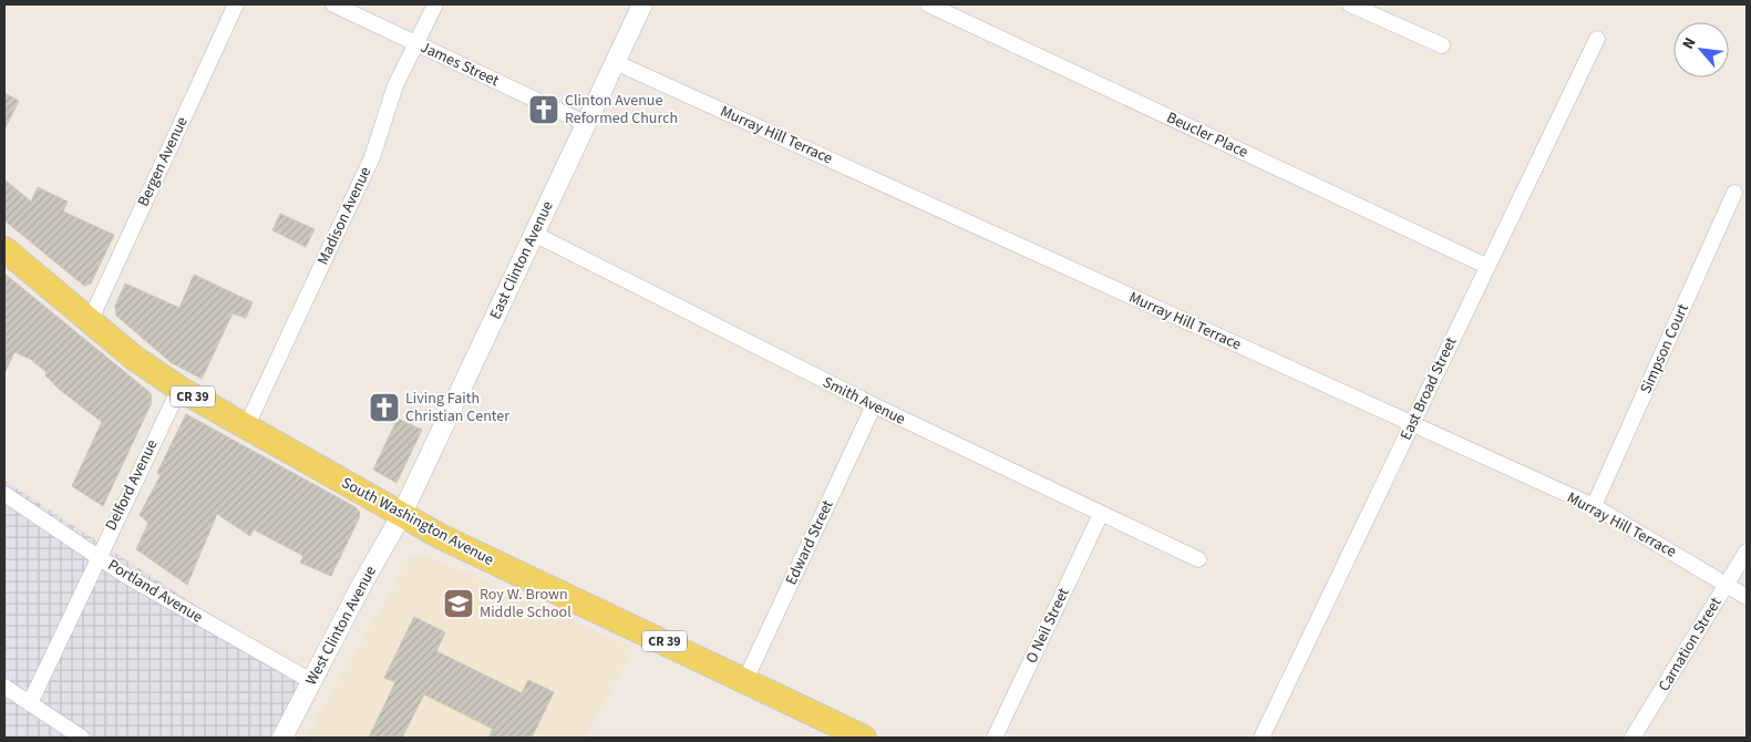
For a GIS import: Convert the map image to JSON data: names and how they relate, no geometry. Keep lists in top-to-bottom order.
{
  "streets": {
    "main road": ["CR 39", "South Washington Avenue"],
    "street": [
      "James Street",
      "Murray Hill Terrace",
      "Beucler Place",
      "Bergen Avenue",
      "Madison Avenue",
      "East Clinton Avenue",
      "Simpson Court",
      "East Broad Street",
      "Smith Avenue",
      "Delford Avenue",
      "Edward Street",
      "Portland Avenue",
      "West Clinton Avenue",
      "O Neil Street",
      "Carnation Street"
    ]
  },
  "crossings": [
    ["James Street", "Madison Avenue"],
    ["James Street", "East Clinton Avenue"],
    ["Murray Hill Terrace", "East Clinton Avenue"],
    ["Murray Hill Terrace", "Simpson Court"],
    ["Murray Hill Terrace", "East Broad Street"],
    ["Murray Hill Terrace", "Carnation Street"],
    ["Beucler Place", "East Broad Street"],
    ["Bergen Avenue", "South Washington Avenue"],
    ["Madison Avenue", "South Washington Avenue"],
    ["East Clinton Avenue", "Smith Avenue"],
    ["East Clinton Avenue", "South Washington Avenue"],
    ["East Clinton Avenue", "West Clinton Avenue"],
    ["Smith Avenue", "Edward Street"],
    ["Smith Avenue", "O Neil Street"],
    ["Delford Avenue", "South Washington Avenue"],
    ["Delford Avenue", "Portland Avenue"],
    ["South Washington Avenue", "Edward Street"],
    ["South Washington Avenue", "West Clinton Avenue"],
    ["Portland Avenue", "West Clinton Avenue"]
  ],
  "places": {
    "church": ["Clinton Avenue Reformed Church", "Living Faith Christian Center"],
    "school or university": ["Roy W. Brown Middle School"]
  },
  "north": "top left"
}
